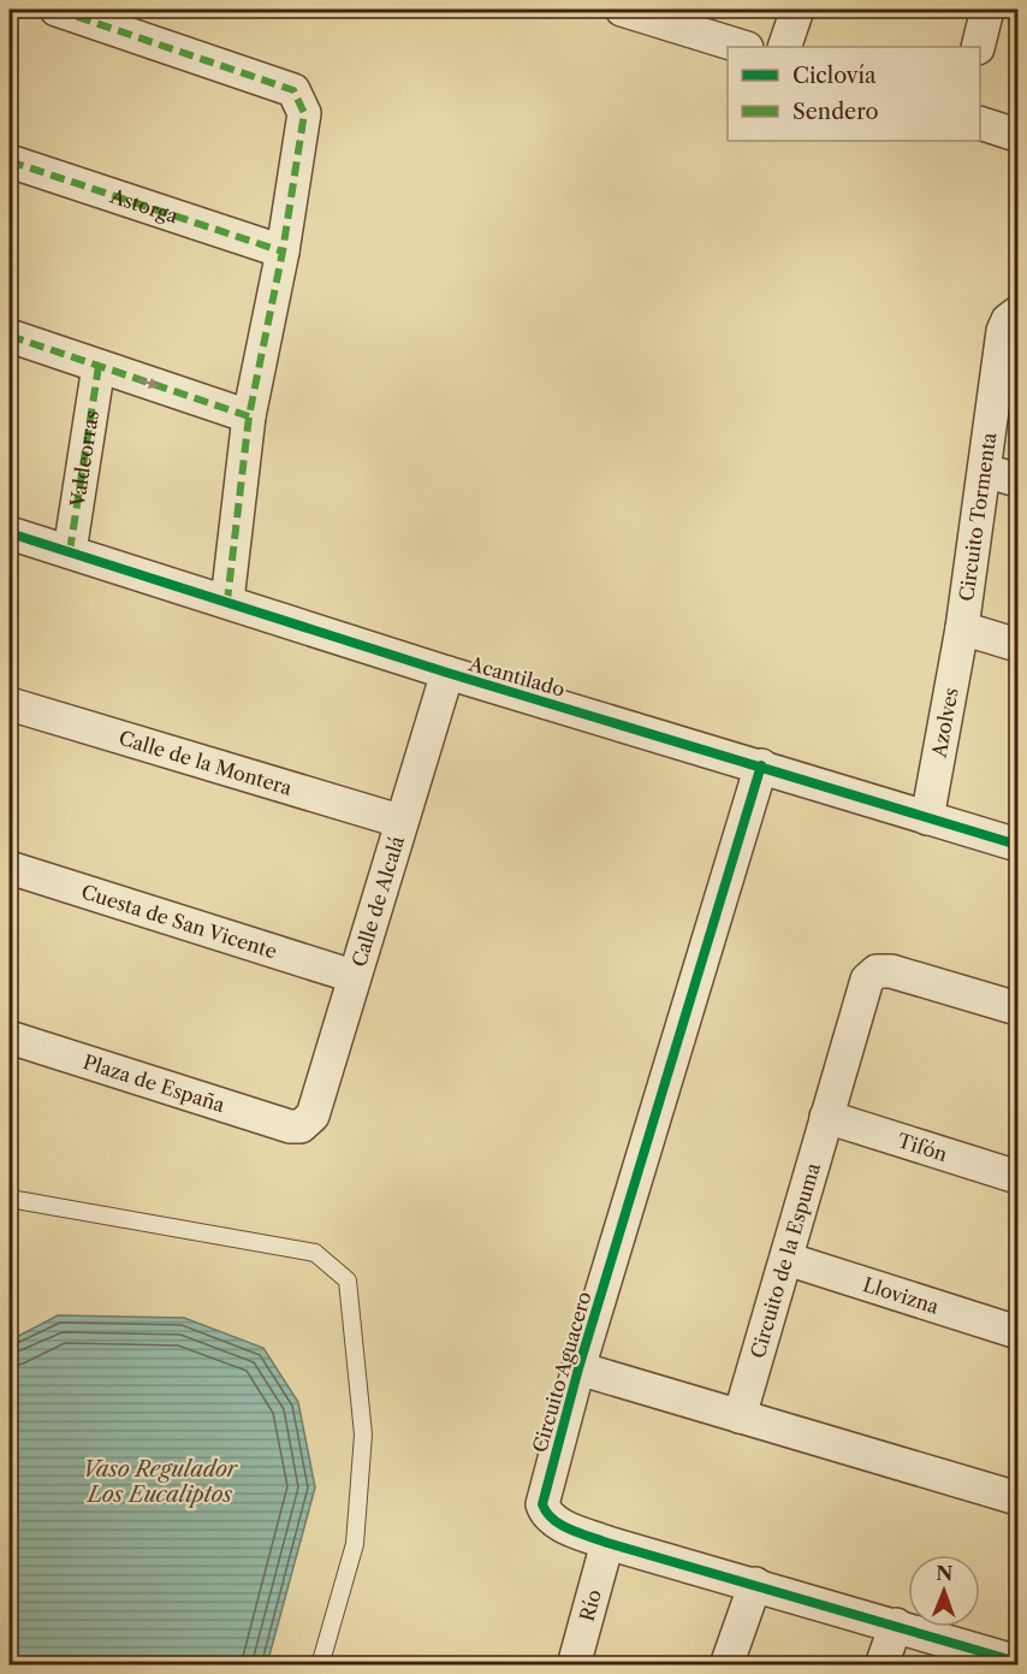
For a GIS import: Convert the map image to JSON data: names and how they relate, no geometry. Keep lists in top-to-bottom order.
{
  "streets": {
    "street": [
      "Astorga",
      "Valdeorras",
      "Circuito Tormenta",
      "Acantilado",
      "Azolves",
      "Calle de la Montera",
      "Calle de Alcalá",
      "Cuesta de San Vicente",
      "Plaza de España",
      "Tifón",
      "Circuito de la Espuma",
      "Llovizna",
      "Circuito Aguacero",
      "Río"
    ]
  },
  "crossings": [
    ["Valdeorras", "Acantilado"],
    ["Circuito Tormenta", "Azolves"],
    ["Acantilado", "Azolves"],
    ["Acantilado", "Calle de Alcalá"],
    ["Acantilado", "Circuito Aguacero"],
    ["Calle de la Montera", "Calle de Alcalá"],
    ["Calle de Alcalá", "Cuesta de San Vicente"],
    ["Calle de Alcalá", "Plaza de España"],
    ["Tifón", "Circuito de la Espuma"],
    ["Circuito de la Espuma", "Llovizna"],
    ["Circuito Aguacero", "Río"]
  ],
  "water": ["Vaso Regulador Los Eucaliptos"],
  "legend": ["Ciclovía", "Sendero"],
  "north": "top"
}
